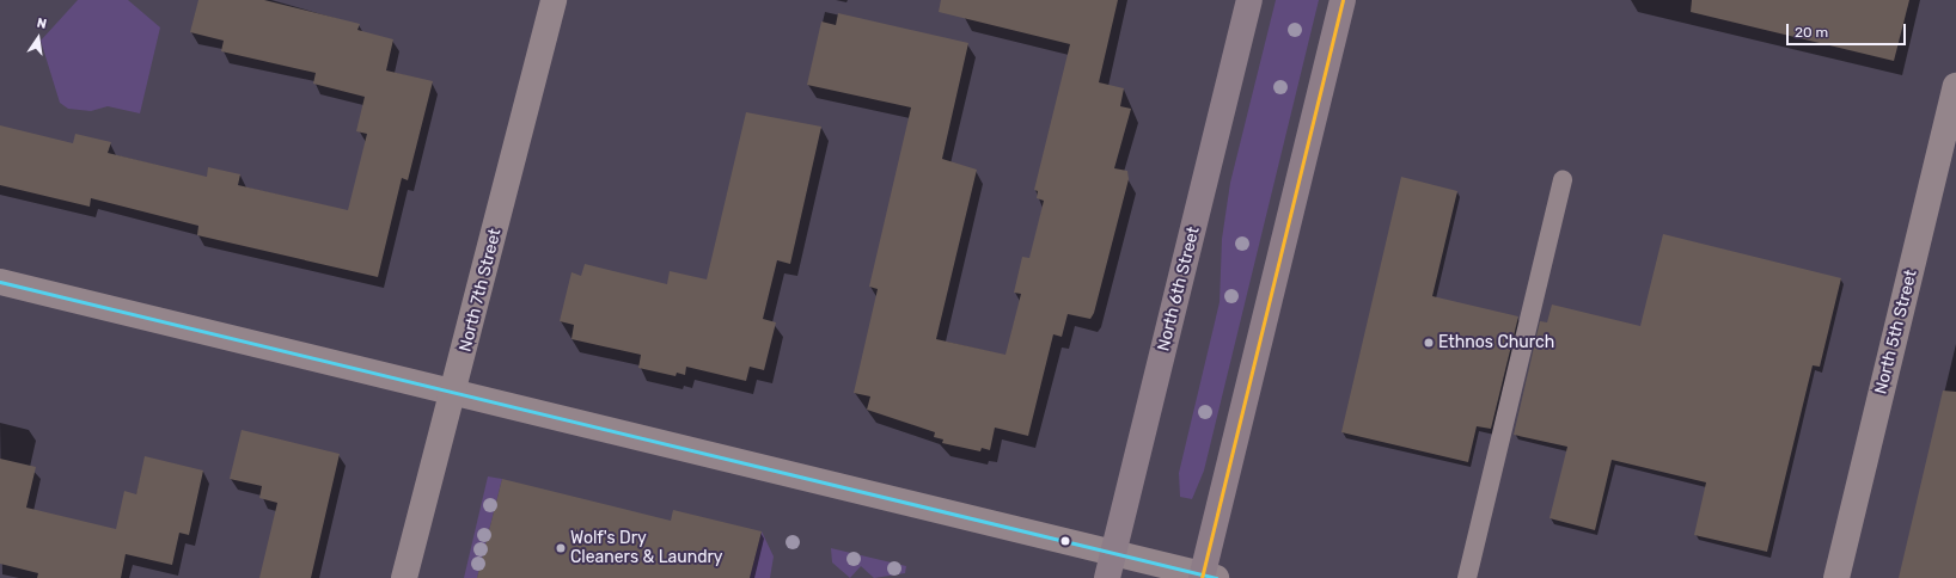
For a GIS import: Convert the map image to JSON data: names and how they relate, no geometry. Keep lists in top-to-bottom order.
{
  "streets": {
    "main road": ["North 6th Street"],
    "street": ["North 7th Street", "North 5th Street"]
  },
  "places": ["Ethnos Church", "Wolf's Dry Cleaners & Laundry"],
  "scale_bar": "20 m",
  "north": "top"
}
